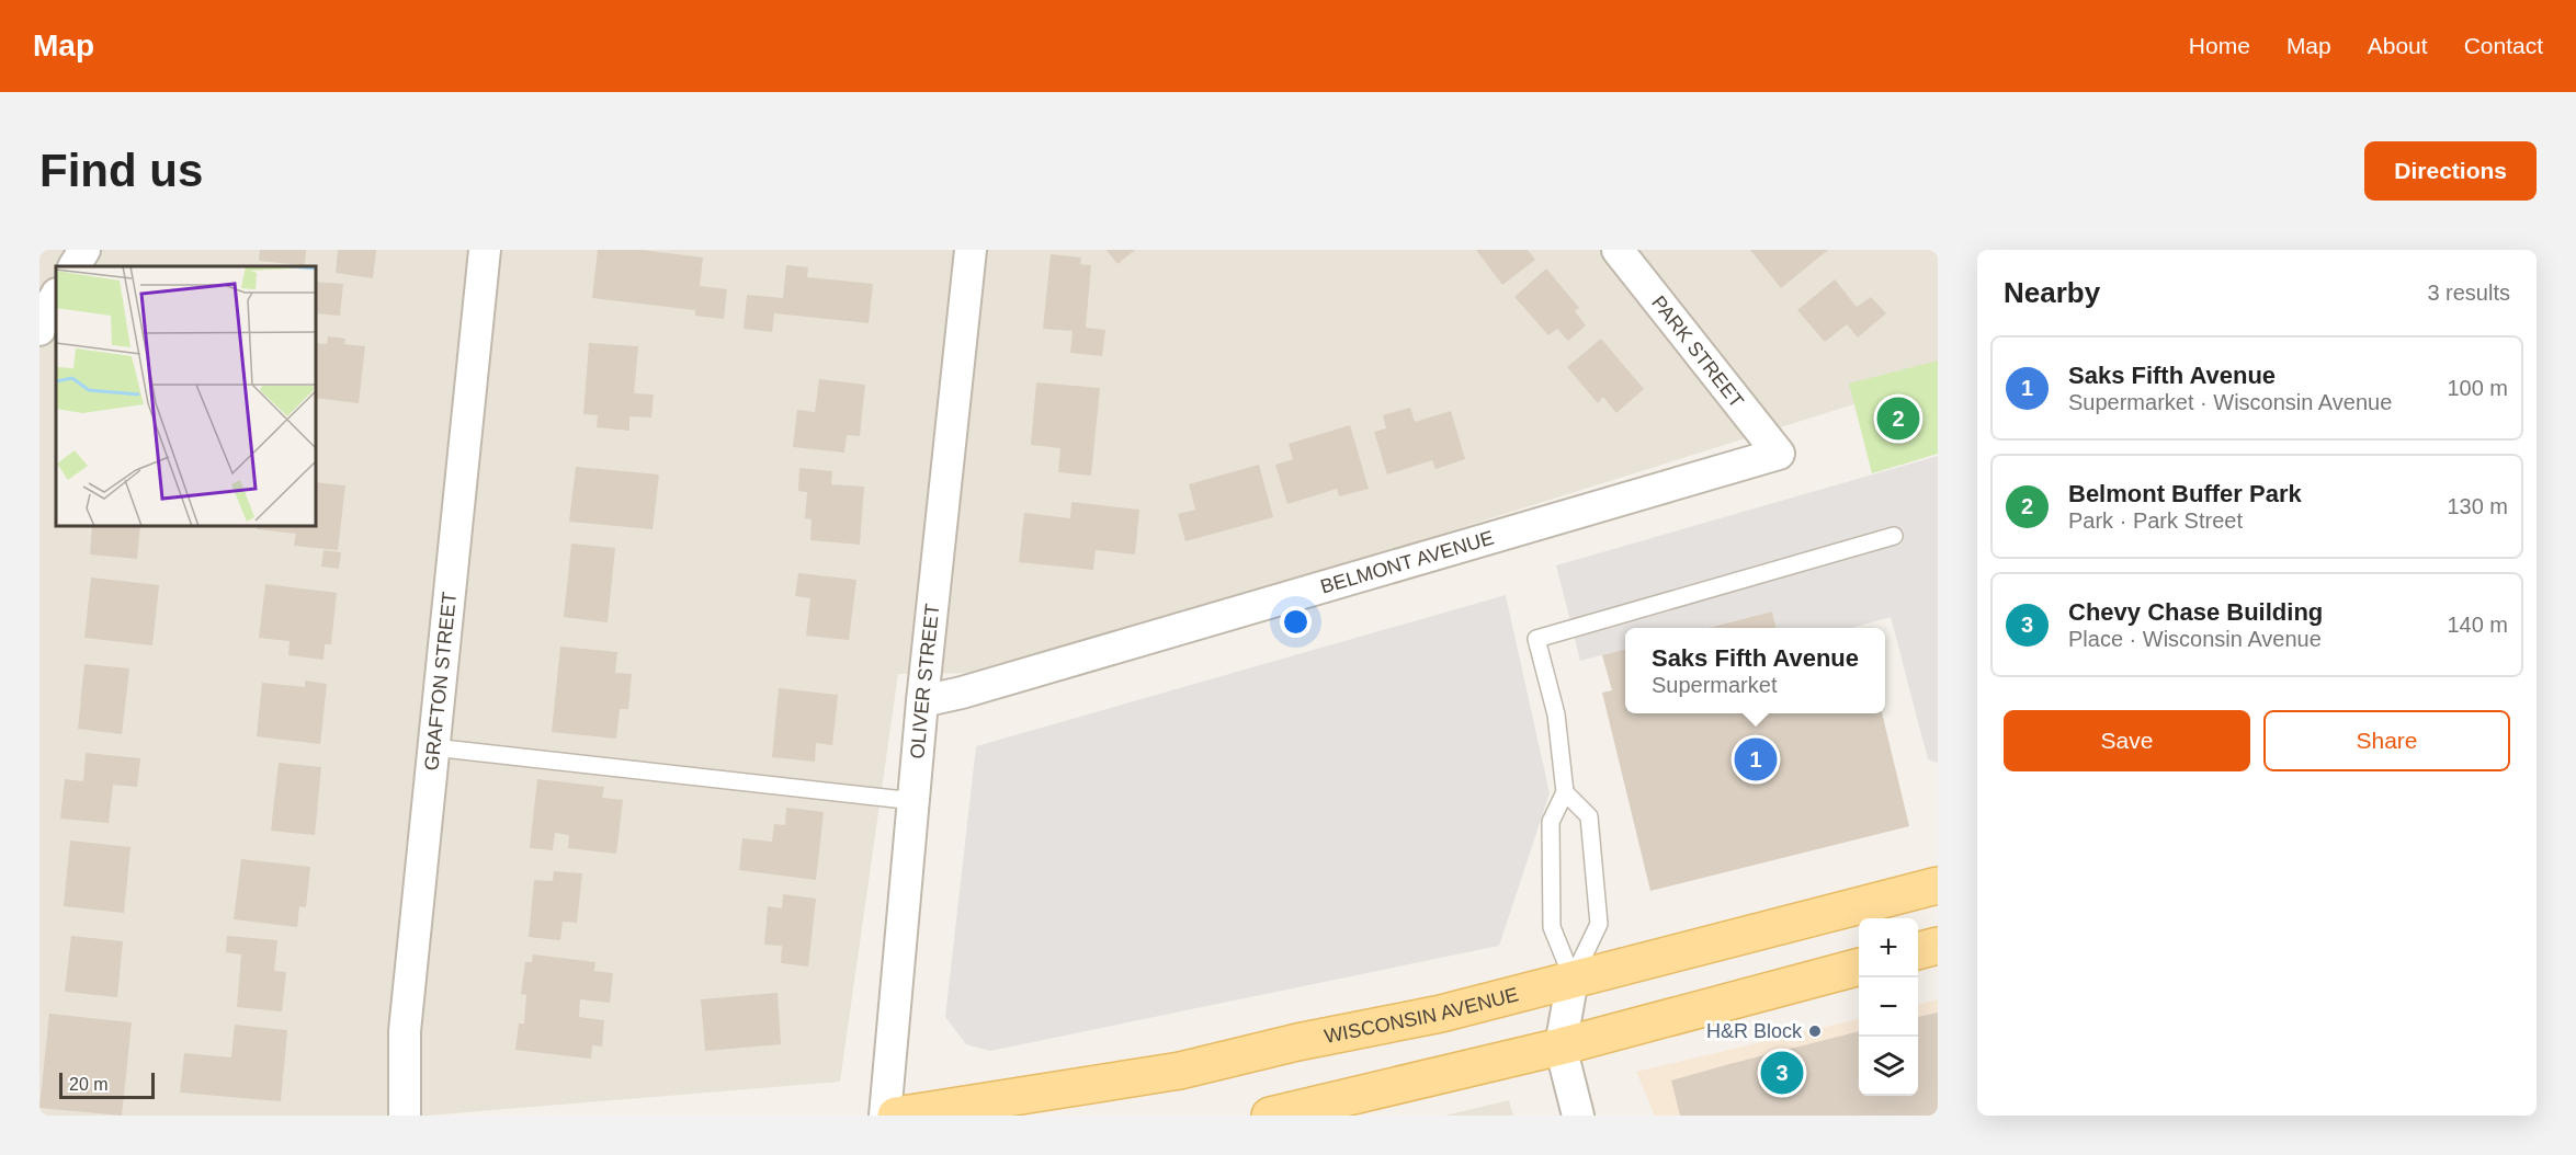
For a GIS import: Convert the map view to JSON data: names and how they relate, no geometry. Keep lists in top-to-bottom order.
{
  "streets": {
    "main road": ["WISCONSIN AVENUE"],
    "street": [
      "PARK STREET",
      "BELMONT AVENUE",
      "GRAFTON STREET",
      "OLIVER STREET"
    ]
  },
  "crossings": [
    ["PARK STREET", "BELMONT AVENUE"],
    ["BELMONT AVENUE", "OLIVER STREET"]
  ],
  "places": ["H&R Block"],
  "scale_bar": "20 m",
  "page": {
    "header": "Map",
    "nav": [
      "Home",
      "Map",
      "About",
      "Contact"
    ],
    "buttons": [
      "Directions",
      ["Save", "Share"]
    ],
    "title": "Find us",
    "heading": ["Nearby", "3 results"],
    "list": [
      {
        "mark": "1",
        "name": "Saks Fifth Avenue",
        "note": "Supermarket · Wisconsin Avenue",
        "value": "100 m"
      },
      {
        "mark": "2",
        "name": "Belmont Buffer Park",
        "note": "Park · Park Street",
        "value": "130 m"
      },
      {
        "mark": "3",
        "name": "Chevy Chase Building",
        "note": "Place · Wisconsin Avenue",
        "value": "140 m"
      }
    ],
    "pins": ["2", "1", "3"],
    "popup": ["Saks Fifth Avenue", "Supermarket"],
    "map_buttons": ["+", "−"],
    "scale": "20 m"
  }
}
